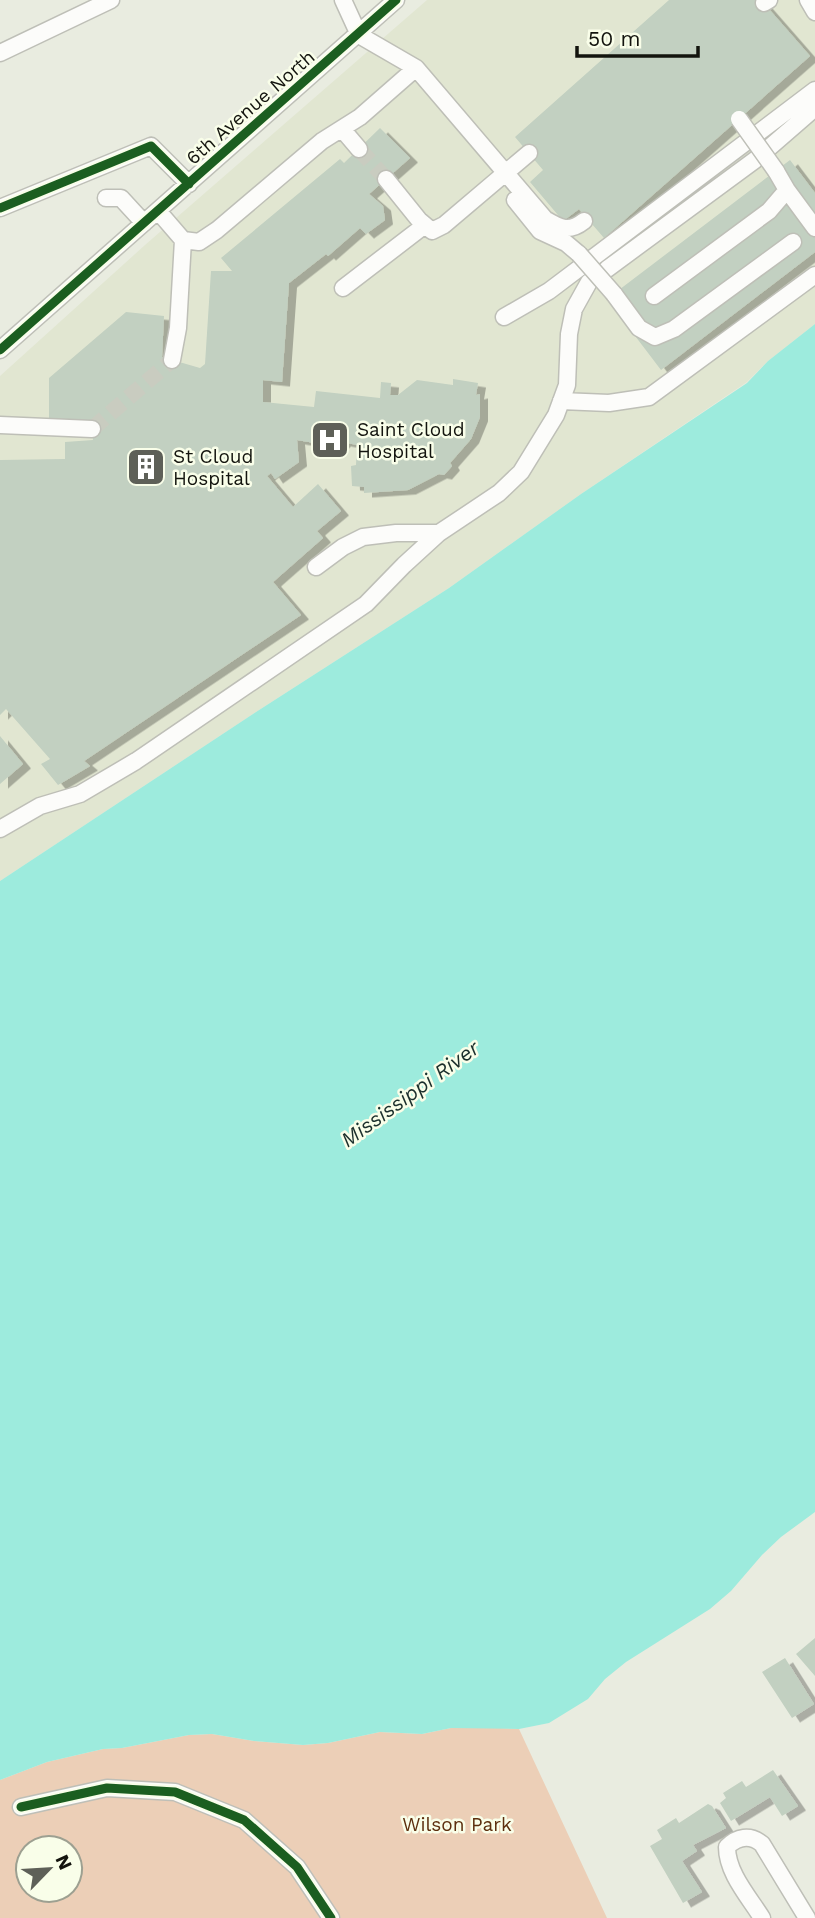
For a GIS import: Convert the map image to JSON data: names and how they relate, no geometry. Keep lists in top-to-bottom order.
{
  "streets": {
    "street": ["6th Avenue North"]
  },
  "water": ["Mississippi River"],
  "parks": ["Wilson Park"],
  "places": {
    "hospital": ["Saint Cloud Hospital"],
    "building": ["St Cloud Hospital"]
  },
  "scale_bar": "50 m",
  "north": "top right"
}
